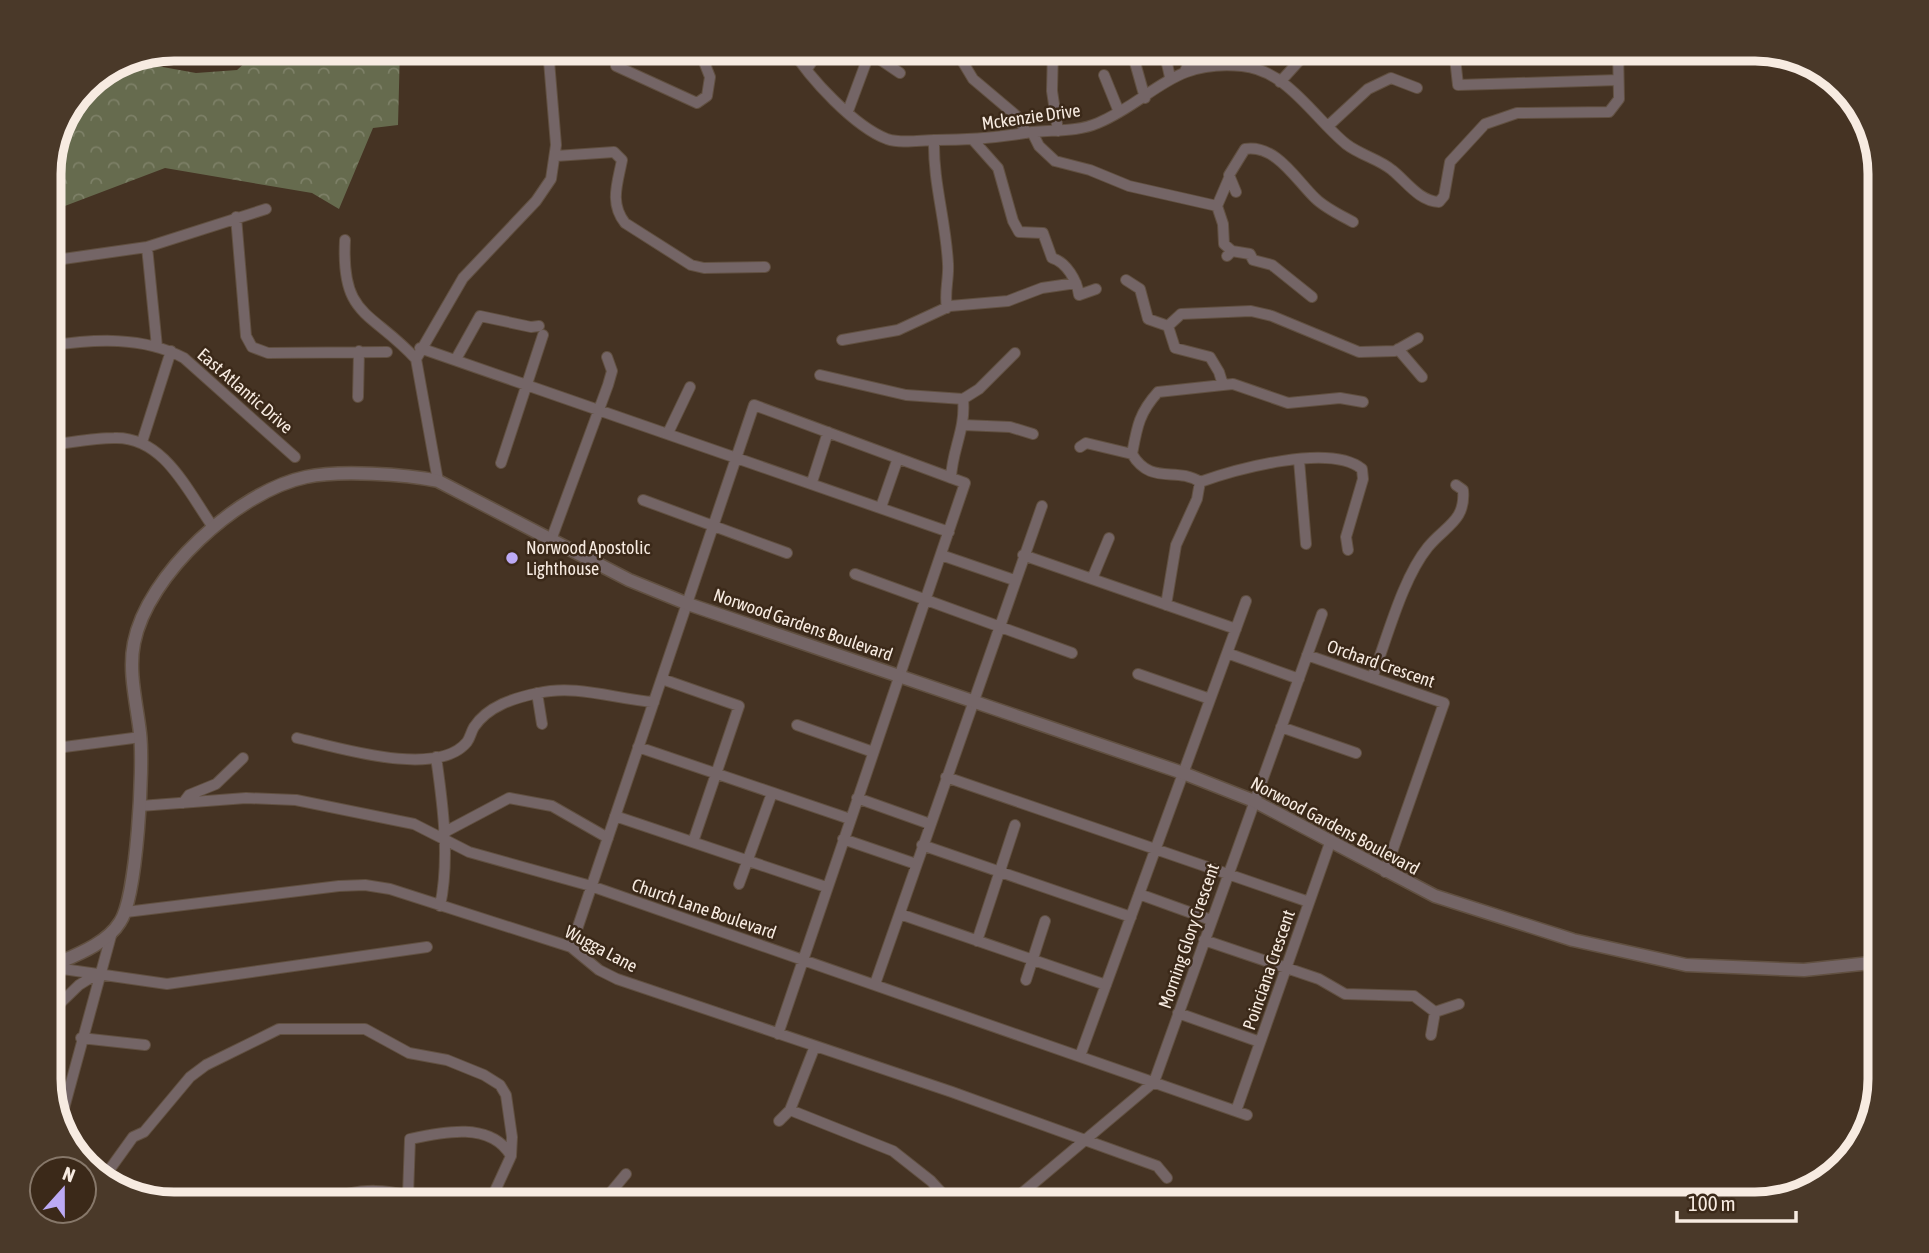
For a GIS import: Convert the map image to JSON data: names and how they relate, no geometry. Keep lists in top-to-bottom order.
{
  "streets": {
    "street": [
      "Mckenzie Drive",
      "East Atlantic Drive",
      "Norwood Gardens Boulevard",
      "Orchard Crescent",
      "Church Lane Boulevard",
      "Morning Glory Crescent",
      "Wugga Lane",
      "Poinciana Crescent"
    ]
  },
  "crossings": [
    ["Norwood Gardens Boulevard", "Orchard Crescent"],
    ["Norwood Gardens Boulevard", "Church Lane Boulevard"],
    ["Norwood Gardens Boulevard", "Morning Glory Crescent"],
    ["Norwood Gardens Boulevard", "Wugga Lane"],
    ["Norwood Gardens Boulevard", "Poinciana Crescent"],
    ["Orchard Crescent", "Morning Glory Crescent"],
    ["Church Lane Boulevard", "Morning Glory Crescent"],
    ["Church Lane Boulevard", "Poinciana Crescent"]
  ],
  "places": ["Norwood Apostolic Lighthouse"],
  "scale_bar": "100 m",
  "north": "top"
}
